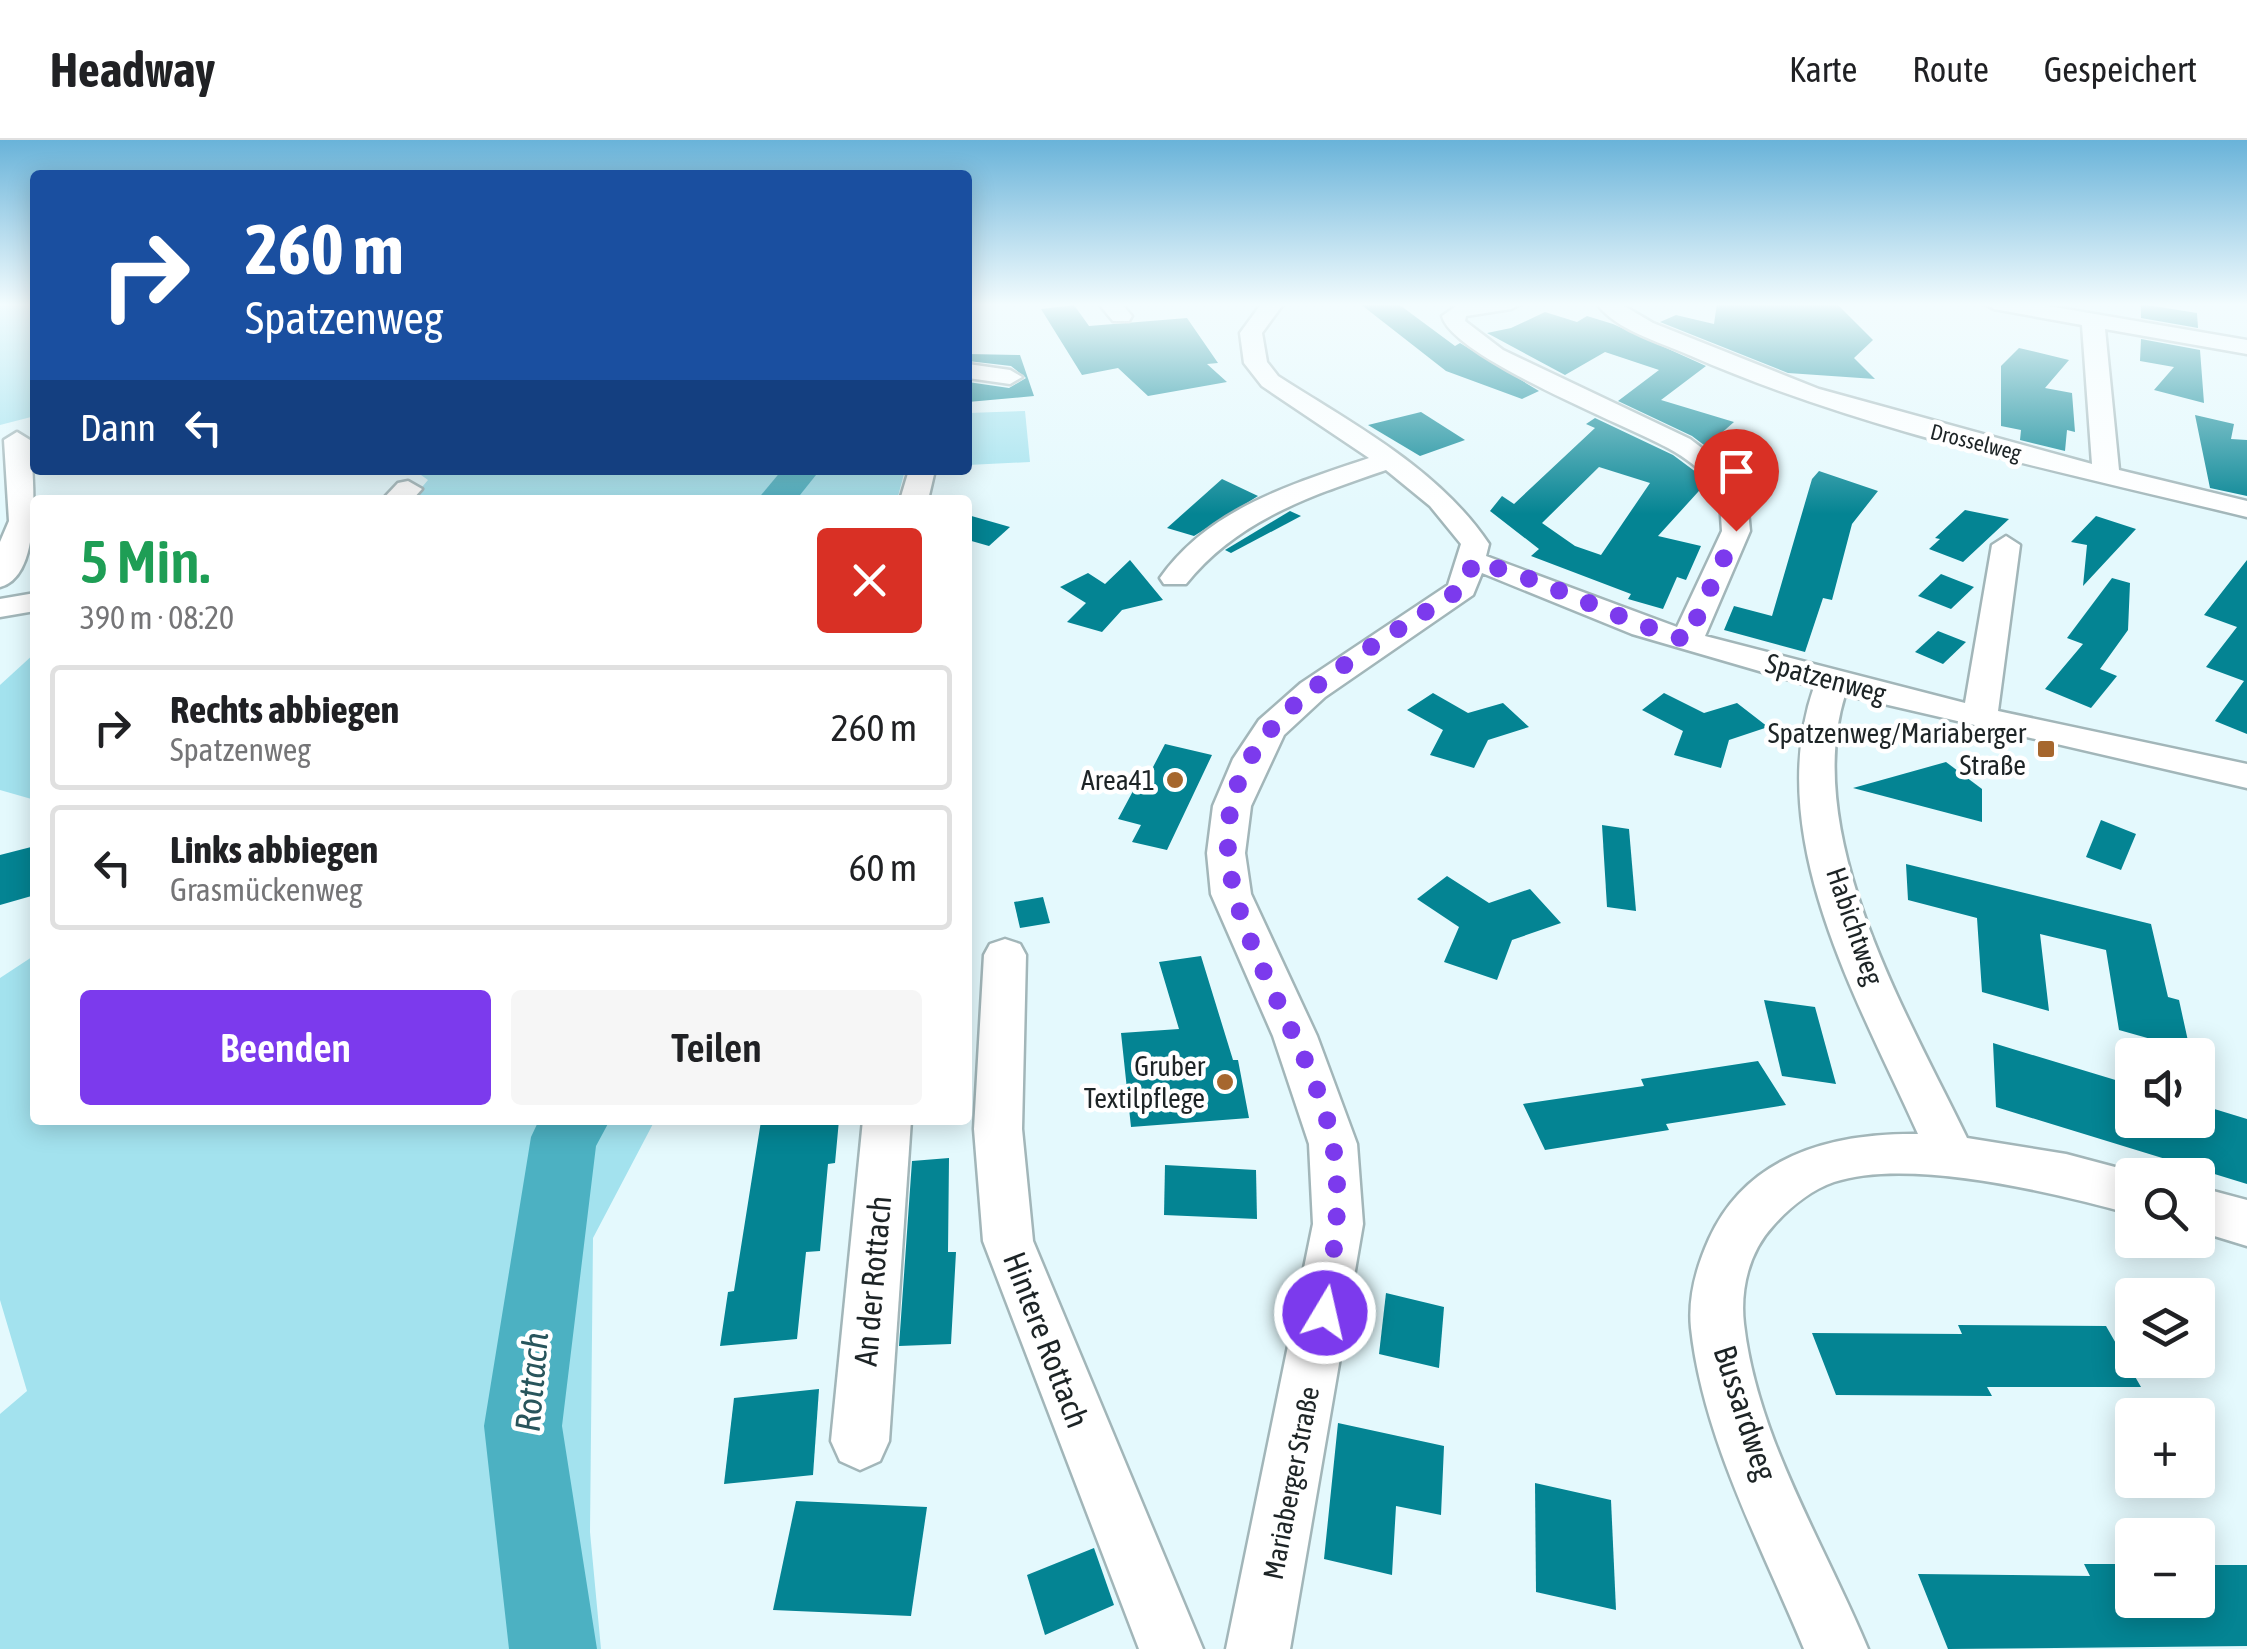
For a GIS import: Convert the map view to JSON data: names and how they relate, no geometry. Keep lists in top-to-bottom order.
{
  "streets": {
    "street": [
      "Drosselweg",
      "Spatzenweg",
      "Habichtweg",
      "An der Rottach",
      "Hintere Rottach",
      "Bussardweg",
      "Mariaberger Straße"
    ]
  },
  "crossings": [
    ["Spatzenweg", "Habichtweg"],
    ["Spatzenweg", "Mariaberger Straße"],
    ["Habichtweg", "Bussardweg"]
  ],
  "water": ["Rottach"],
  "places": {
    "transit": ["Spatzenweg/Mariaberger Straße"],
    "other": ["Area41", "Gruber Textilpflege"]
  },
  "page": {
    "header": "Headway",
    "nav": ["Karte", "Route", "Gespeichert"],
    "turn": ["260 m", "Spatzenweg"],
    "then": "Dann",
    "heading": ["5 Min.", "390 m · 08:20"],
    "list": [
      {
        "name": "Rechts abbiegen",
        "note": "Spatzenweg",
        "value": "260 m"
      },
      {
        "name": "Links abbiegen",
        "note": "Grasmückenweg",
        "value": "60 m"
      }
    ],
    "buttons": ["Beenden", "Teilen"],
    "map_buttons": ["+", "−"]
  }
}
